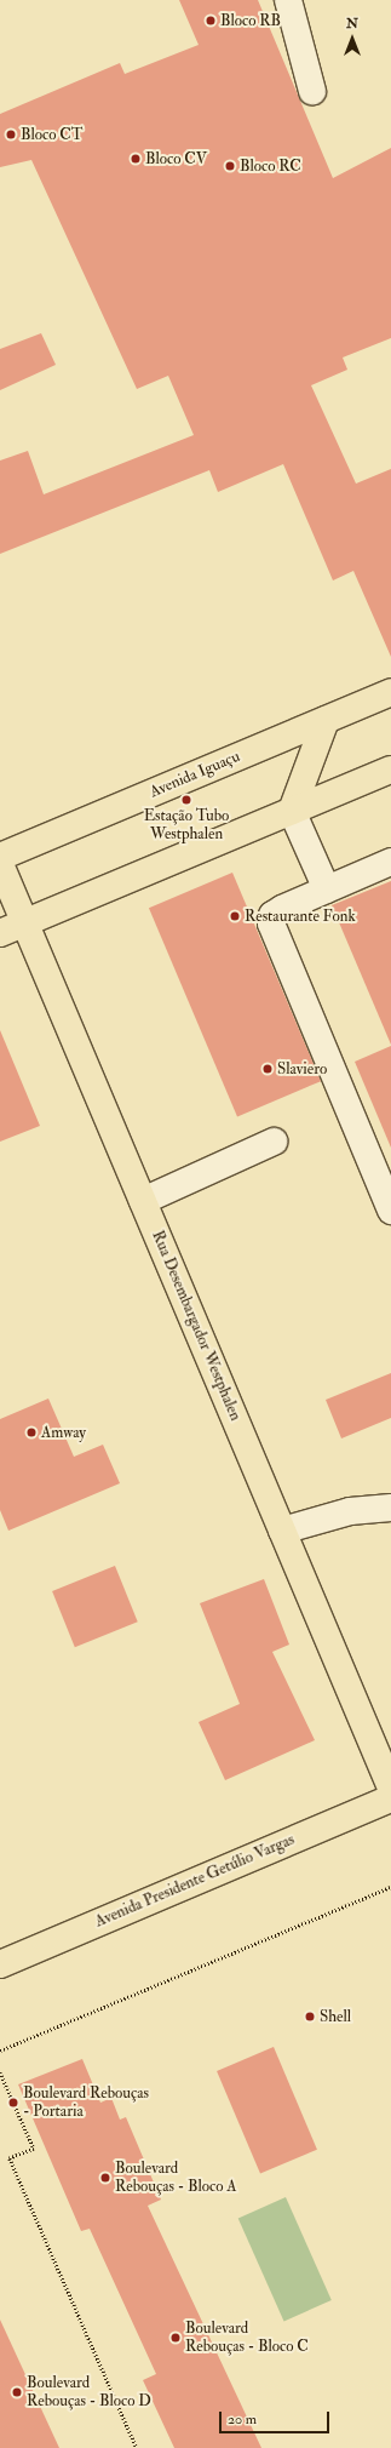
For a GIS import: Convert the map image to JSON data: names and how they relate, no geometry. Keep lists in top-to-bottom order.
{
  "streets": {
    "main road": ["Avenida Iguaçu", "Rua Desembargador Westphalen", "Avenida Presidente Getúlio Vargas"]
  },
  "places": [
    "Bloco RB",
    "Bloco CT",
    "Bloco CV",
    "Bloco RC",
    "Estação Tubo Westphalen",
    "Restaurante Fonk",
    "Slaviero",
    "Amway",
    "Shell",
    "Boulevard Rebouças - Portaria",
    "Boulevard Rebouças - Bloco A",
    "Boulevard Rebouças - Bloco C",
    "Boulevard Rebouças - Bloco D"
  ],
  "scale_bar": "20 m",
  "north": "top"
}
